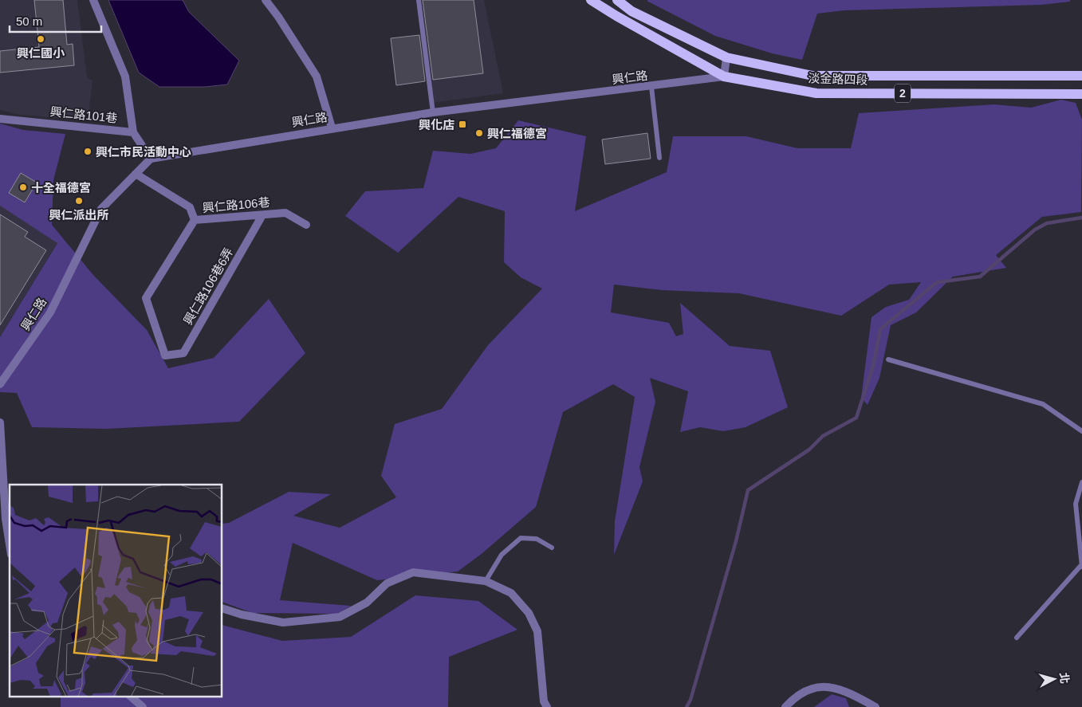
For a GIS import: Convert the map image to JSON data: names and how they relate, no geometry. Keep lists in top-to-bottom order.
{
  "streets": {
    "main road": ["淡金路四段", "2"],
    "street": [
      "興仁路",
      "興仁路101巷",
      "興仁路106巷",
      "興仁路106巷6弄"
    ]
  },
  "crossings": [
    ["興仁路", "淡金路四段"],
    ["興仁路", "興仁路101巷"],
    ["興仁路", "興仁路106巷"],
    ["興仁路106巷", "興仁路106巷6弄"]
  ],
  "places": {
    "other": [
      "興仁國小",
      "興仁福德宮",
      "興仁市民活動中心",
      "十全福德宮",
      "興仁派出所"
    ],
    "transit": ["興化店"]
  },
  "scale_bar": "50 m",
  "north": "right"
}
